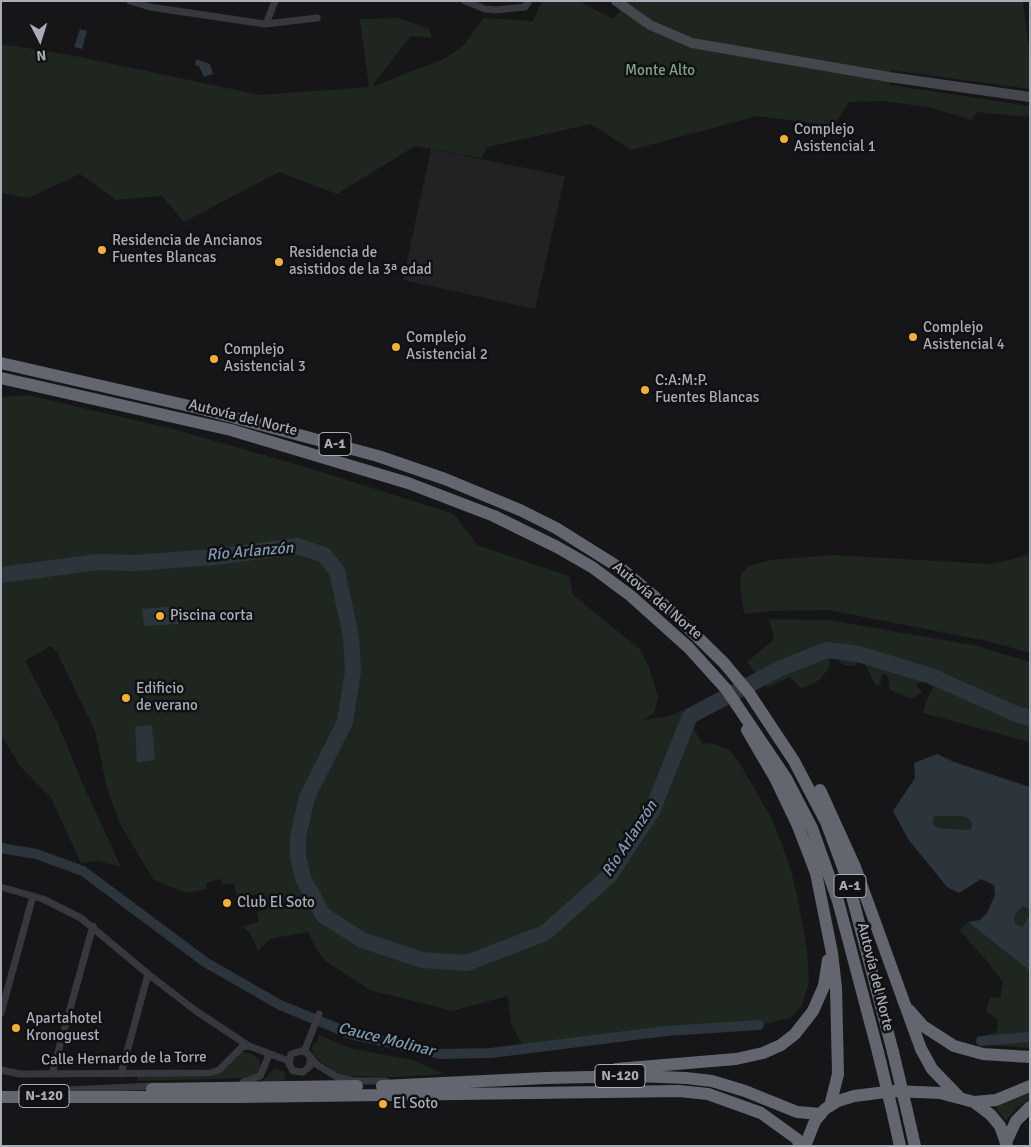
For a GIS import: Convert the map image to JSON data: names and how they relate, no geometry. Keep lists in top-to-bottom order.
{
  "streets": {
    "highway": ["Autovía del Norte", "A-1", "N-120"],
    "street": ["Calle Hernardo de la Torre"]
  },
  "water": ["Río Arlanzón", "Cauce Molinar"],
  "parks": ["Monte Alto"],
  "places": [
    "Complejo Asistencial 1",
    "Residencia de Ancianos Fuentes Blancas",
    "Residencia de asistidos de la 3ª edad",
    "Complejo Asistencial 4",
    "Complejo Asistencial 2",
    "Complejo Asistencial 3",
    "C:A:M:P. Fuentes Blancas",
    "Piscina corta",
    "Edificio de verano",
    "Club El Soto",
    "Apartahotel Kronoguest",
    "El Soto"
  ],
  "north": "bottom"
}
